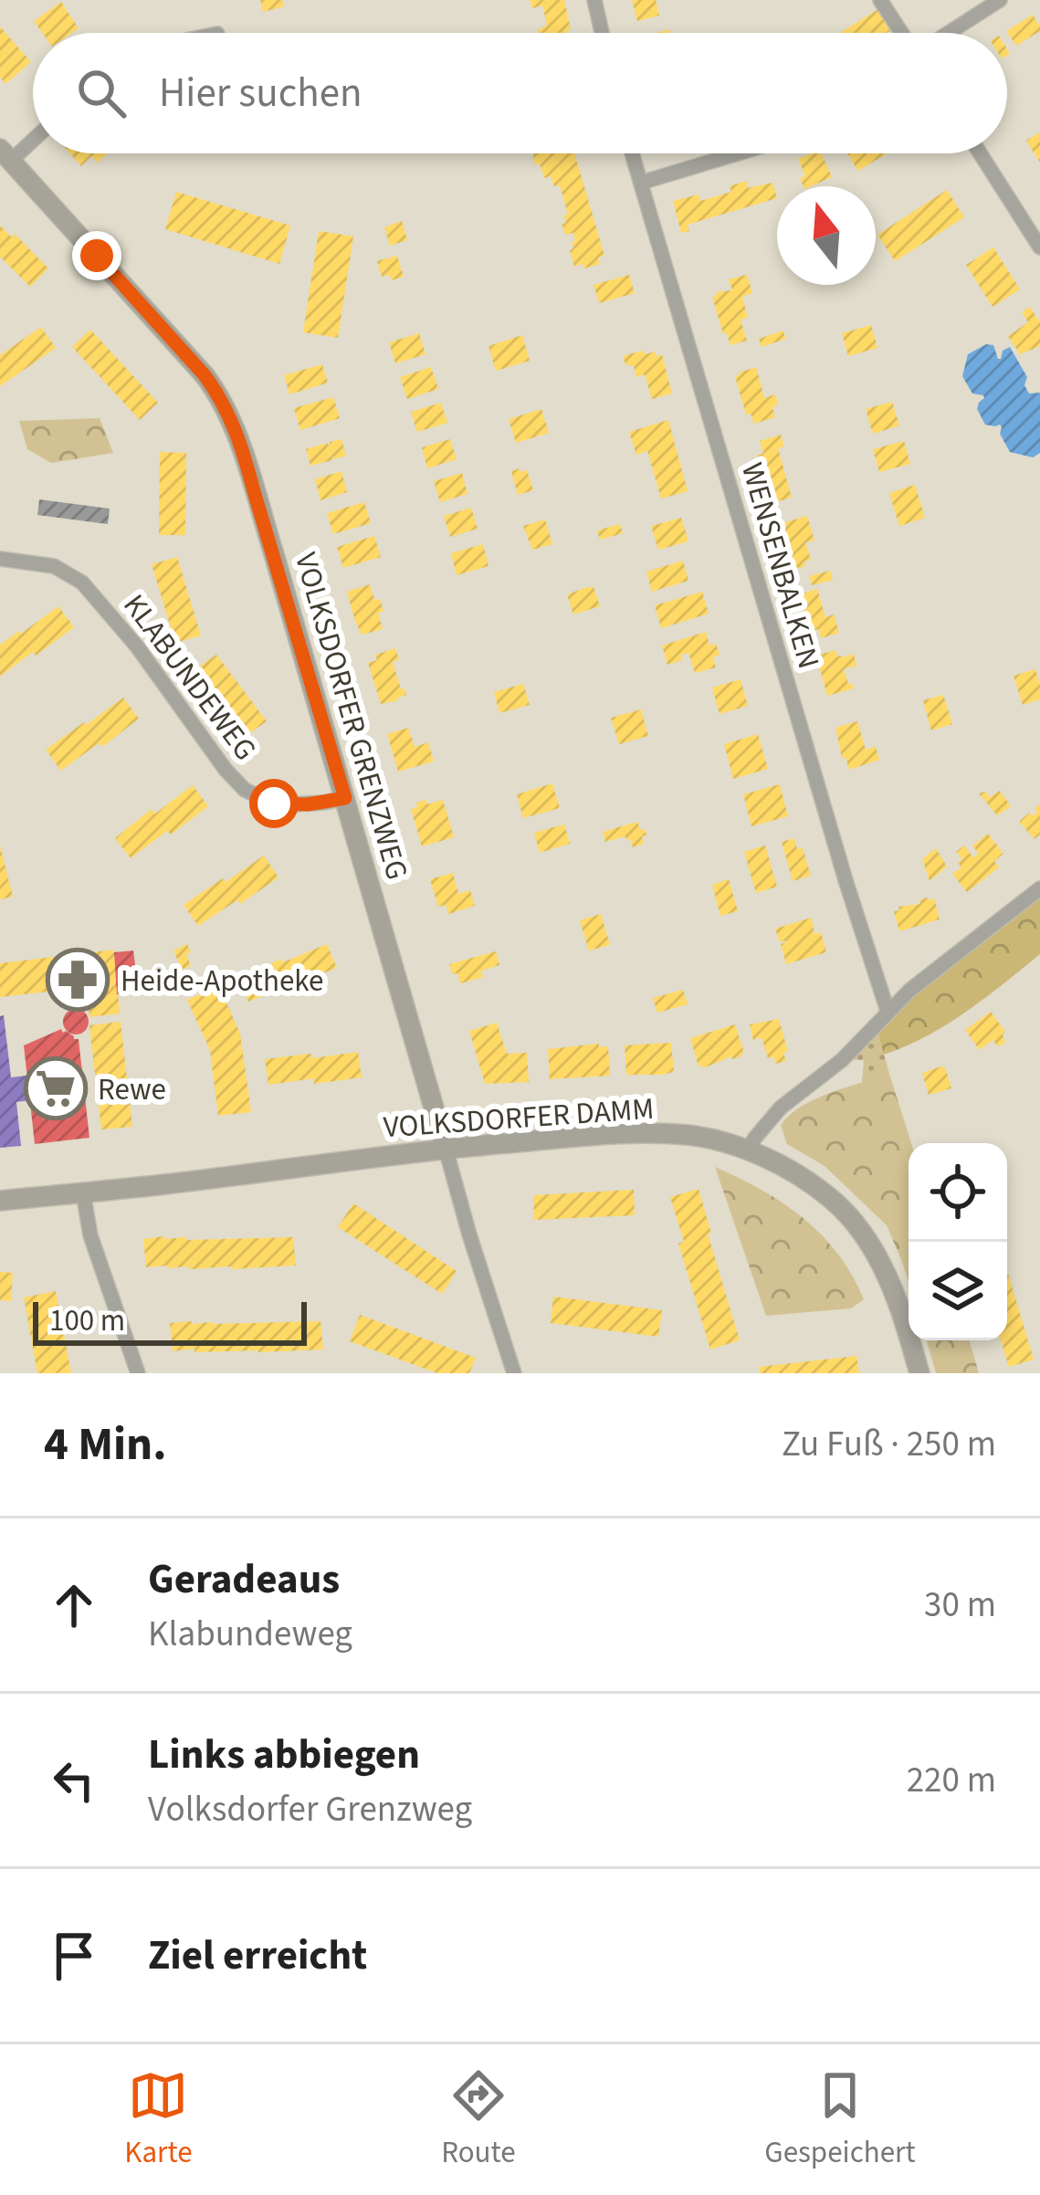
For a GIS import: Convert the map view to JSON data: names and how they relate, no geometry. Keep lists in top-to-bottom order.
{
  "streets": {
    "street": [
      "WENSENBALKEN",
      "KLABUNDEWEG",
      "VOLKSDORFER GRENZWEG",
      "VOLKSDORFER DAMM"
    ]
  },
  "crossings": [
    ["KLABUNDEWEG", "VOLKSDORFER GRENZWEG"],
    ["VOLKSDORFER GRENZWEG", "VOLKSDORFER DAMM"]
  ],
  "places": {
    "pharmacy": ["Heide-Apotheke"],
    "supermarket": ["Rewe"]
  },
  "scale_bar": "100 m",
  "north": "top",
  "page": {
    "search": "Hier suchen",
    "scale": "100 m",
    "heading": ["4 Min.", "Zu Fuß · 250 m"],
    "list": [
      ["Geradeaus", "Klabundeweg", "30 m"],
      ["Links abbiegen", "Volksdorfer Grenzweg", "220 m"],
      "Ziel erreicht"
    ],
    "nav": ["Karte", "Route", "Gespeichert"]
  }
}
